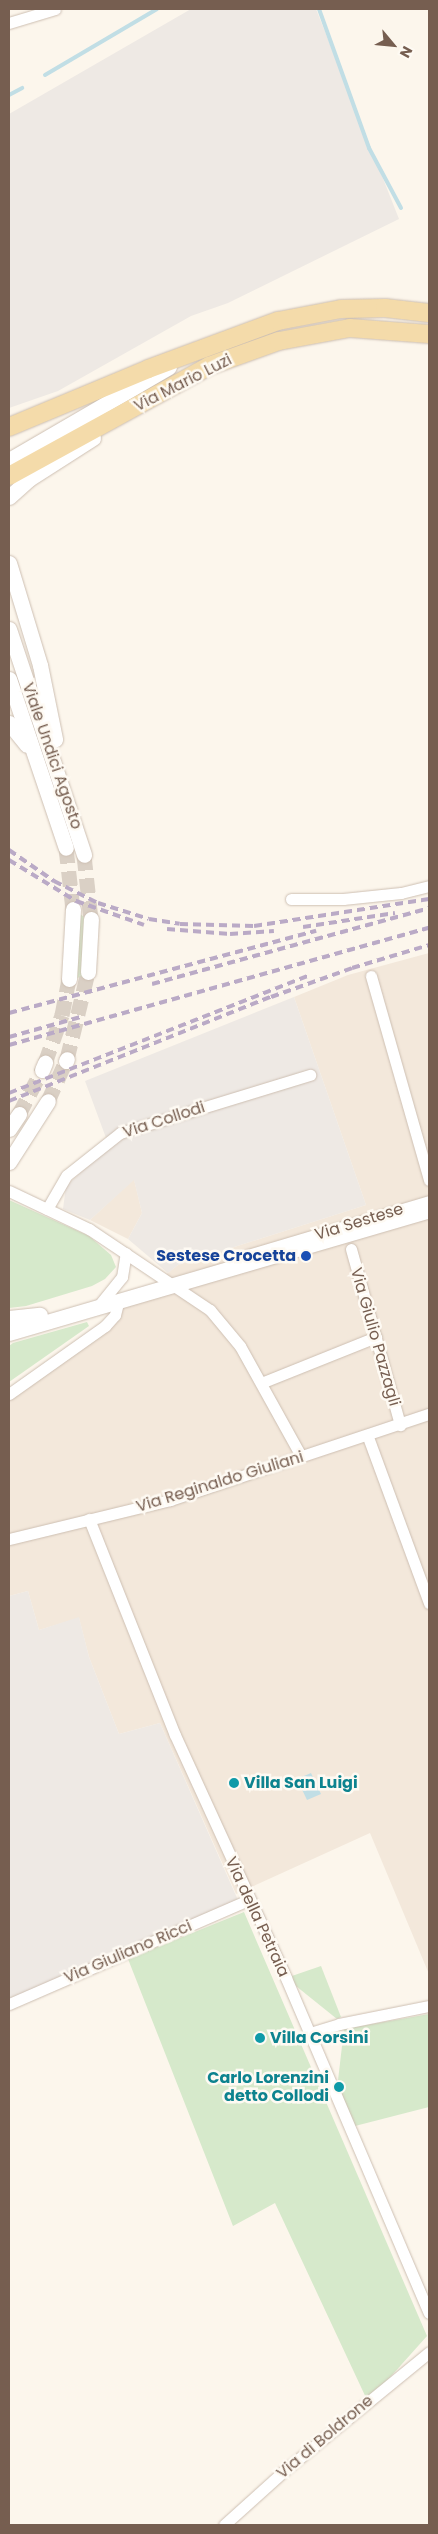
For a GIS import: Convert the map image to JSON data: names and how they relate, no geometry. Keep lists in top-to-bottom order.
{
  "streets": {
    "main road": ["Via Mario Luzi", "Viale Undici Agosto", "Via Sestese"],
    "street": [
      "Via Collodi",
      "Via Giulio Pazzagli",
      "Via Reginaldo Giuliani",
      "Via della Petraia",
      "Via Giuliano Ricci",
      "Via di Boldrone"
    ]
  },
  "crossings": [
    ["Via Giulio Pazzagli", "Via Reginaldo Giuliani"],
    ["Via Reginaldo Giuliani", "Via della Petraia"],
    ["Via della Petraia", "Via Giuliano Ricci"]
  ],
  "places": [
    "Sestese Crocetta",
    "Villa San Luigi",
    "Villa Corsini",
    "Carlo Lorenzini detto Collodi"
  ],
  "north": "bottom right"
}
